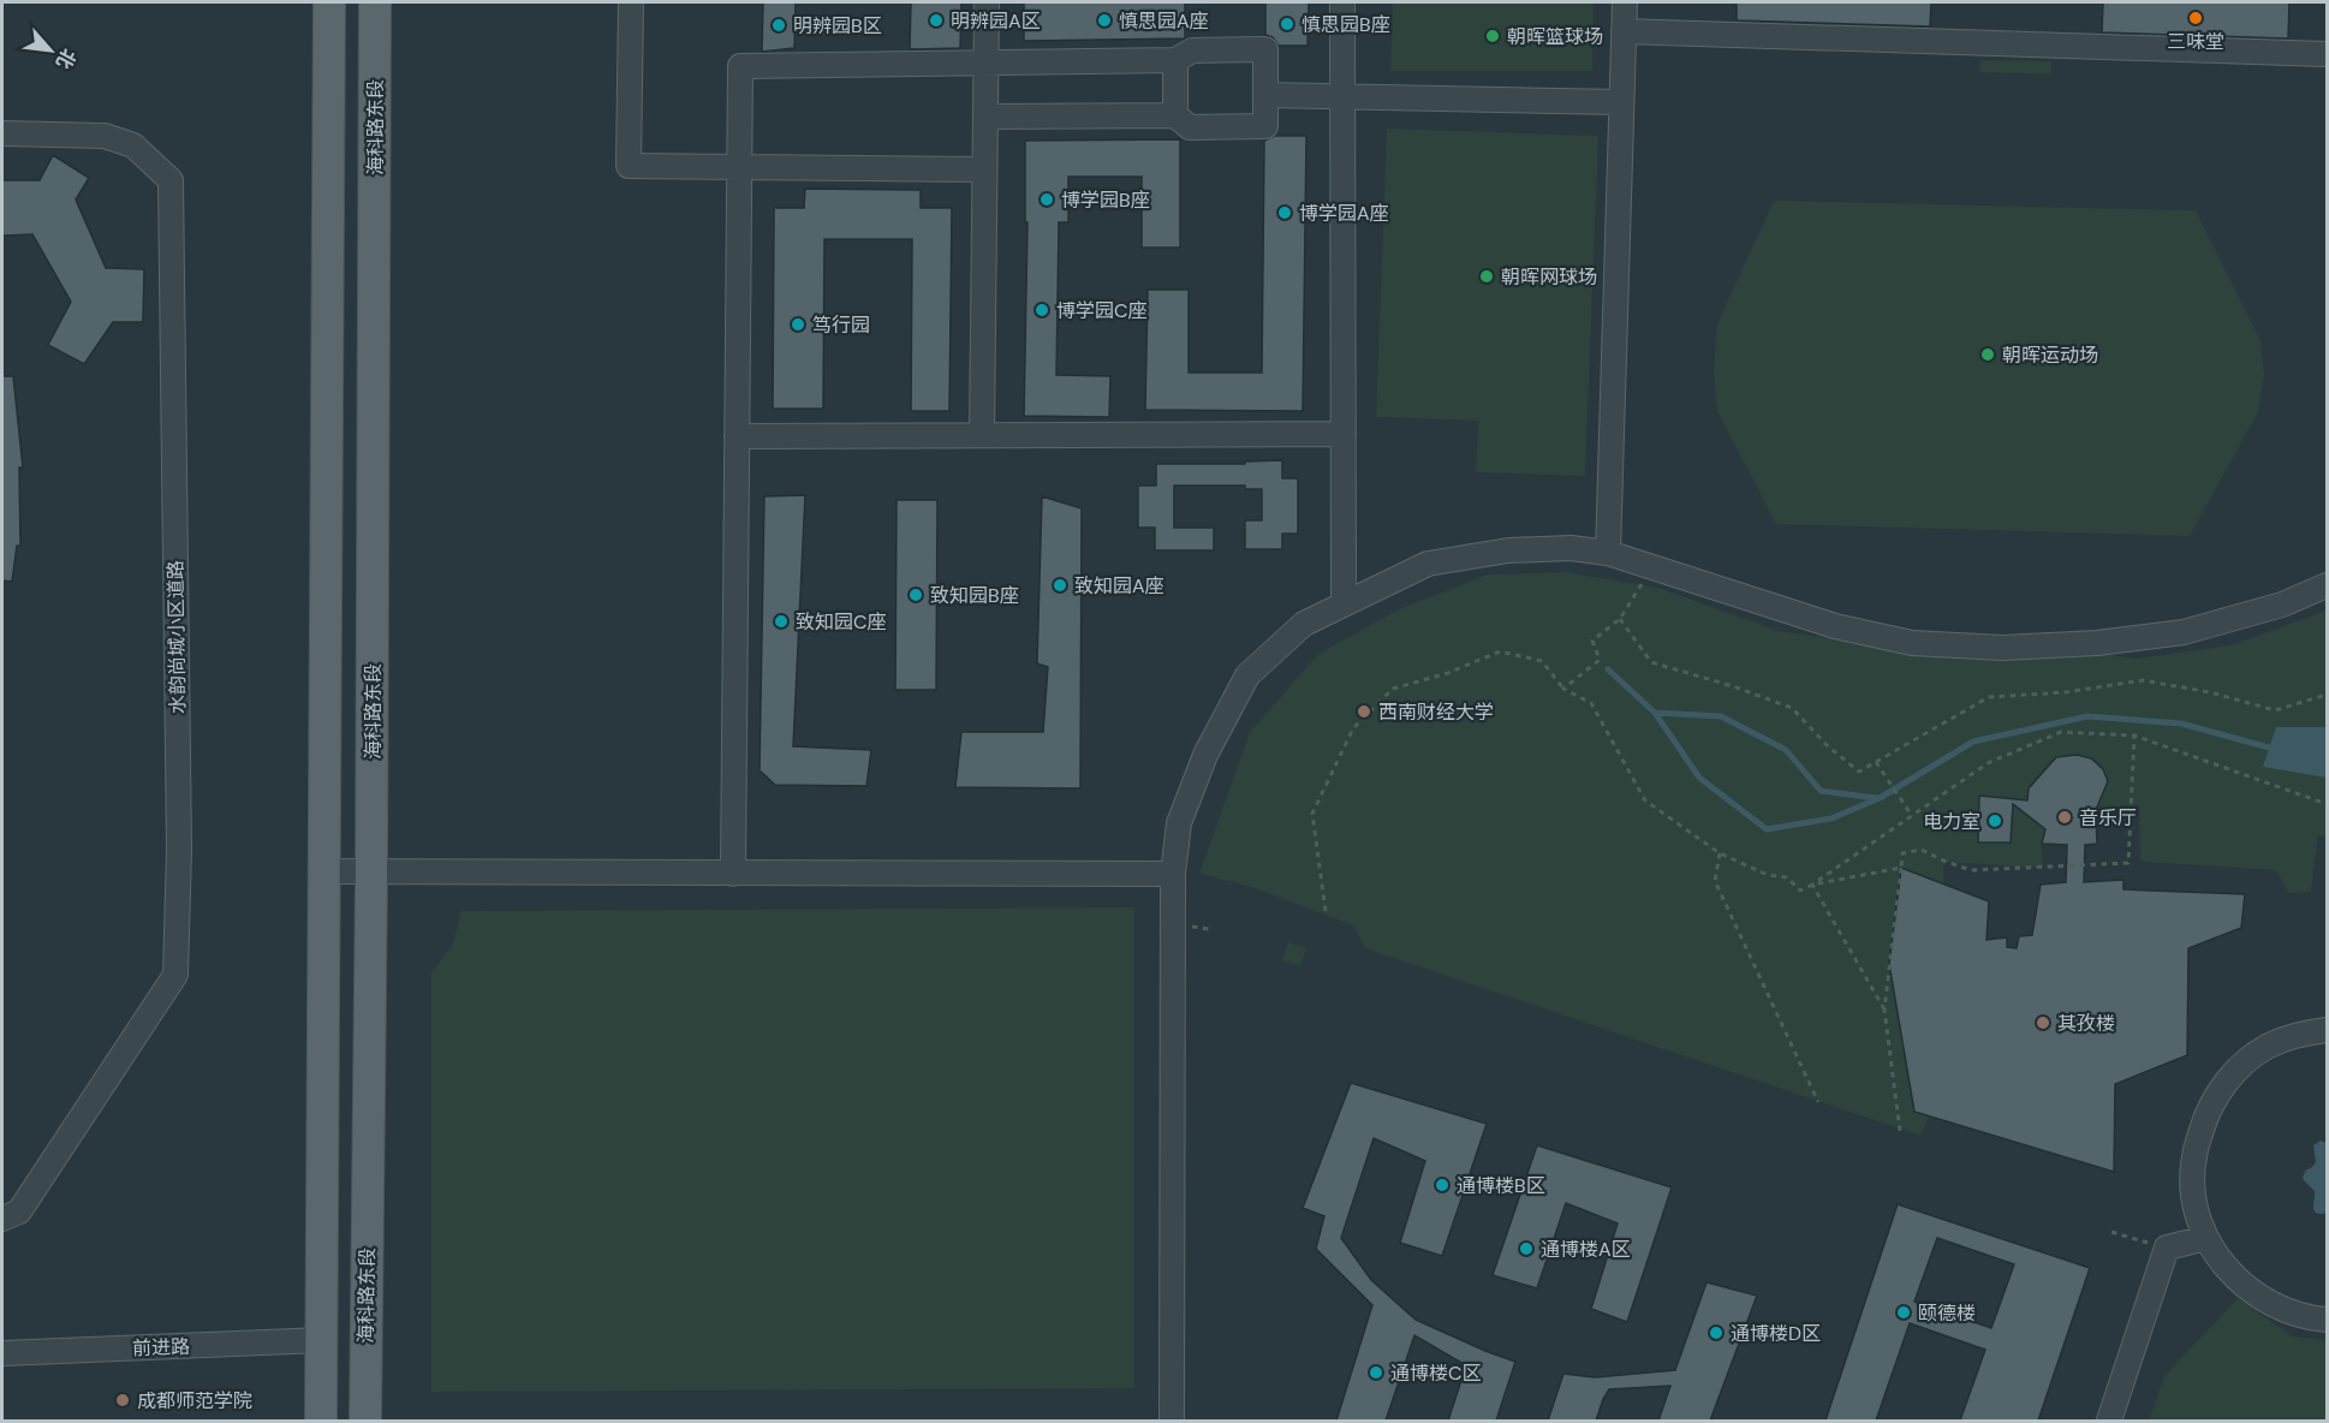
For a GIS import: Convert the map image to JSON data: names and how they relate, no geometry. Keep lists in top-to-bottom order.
{
  "streets": {
    "main road": ["海科路东段"],
    "street": ["水韵尚城小区道路", "前进路"]
  },
  "places": [
    "三味堂",
    "明辨园A区",
    "慎思园A座",
    "慎思园B座",
    "明辨园B区",
    "朝晖篮球场",
    "博学园B座",
    "博学园A座",
    "朝晖网球场",
    "博学园C座",
    "笃行园",
    "朝晖运动场",
    "致知园A座",
    "致知园B座",
    "致知园C座",
    "西南财经大学",
    "音乐厅",
    "电力室",
    "其孜楼",
    "通博楼B区",
    "通博楼A区",
    "颐德楼",
    "通博楼D区",
    "通博楼C区",
    "成都师范学院"
  ],
  "north": "bottom right"
}
